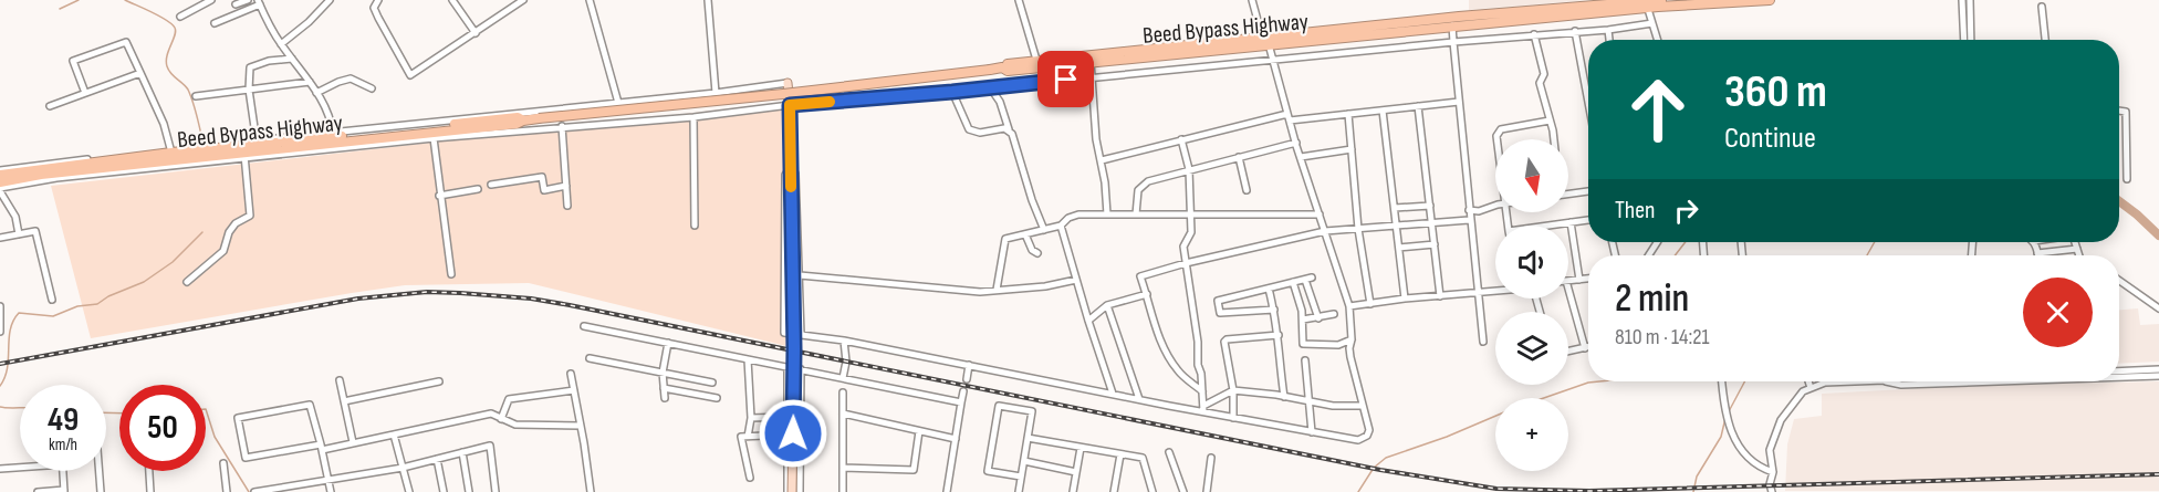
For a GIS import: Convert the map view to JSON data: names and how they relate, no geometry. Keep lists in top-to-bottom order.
{
  "streets": {
    "highway": ["Beed Bypass Highway"]
  },
  "north": "bottom",
  "page": {
    "turn": ["360 m", "Continue"],
    "map_buttons": "+",
    "then": "Then",
    "heading": ["2 min", "810 m · 14:21"],
    "speed": "49 km/h",
    "limit": "50"
  }
}
